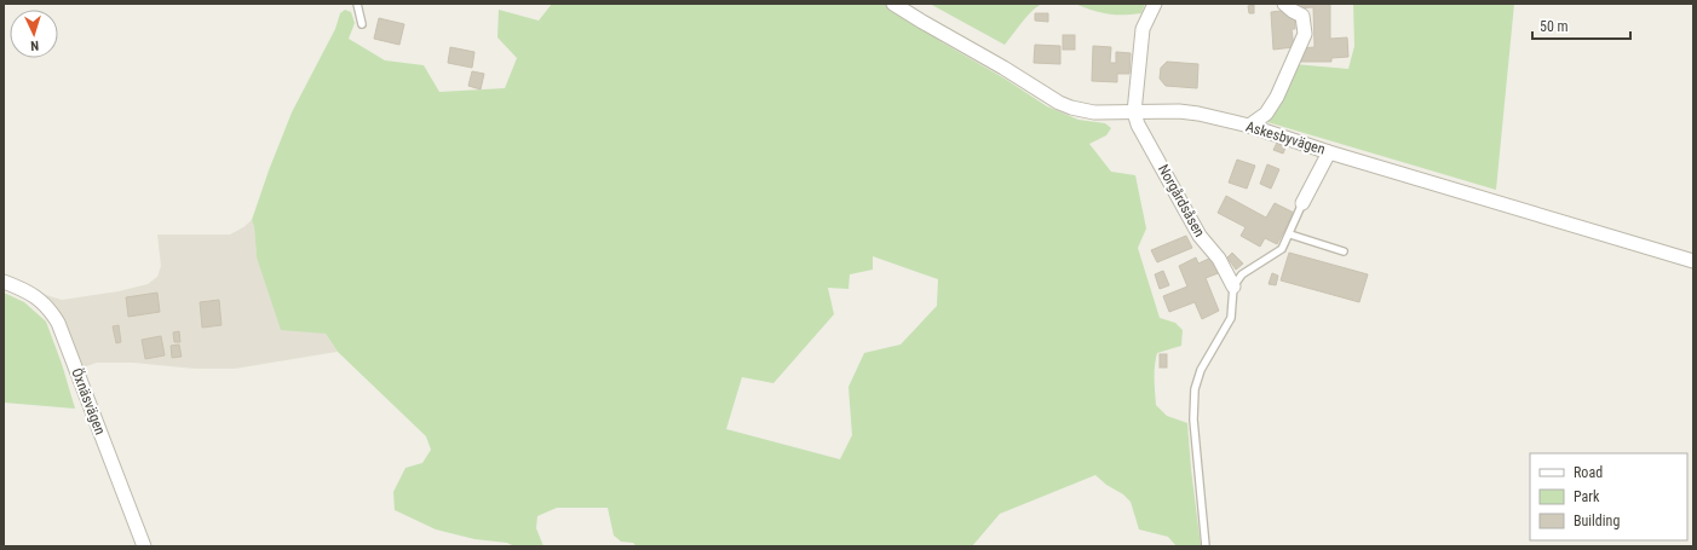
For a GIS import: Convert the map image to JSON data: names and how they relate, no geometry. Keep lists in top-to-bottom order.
{
  "streets": {
    "street": ["Askesbyvägen", "Norgårdsåsen", "Öxnäsvägen"]
  },
  "crossings": [
    ["Askesbyvägen", "Norgårdsåsen"]
  ],
  "legend": ["Road", "Park", "Building"],
  "scale_bar": "50 m",
  "north": "bottom"
}
